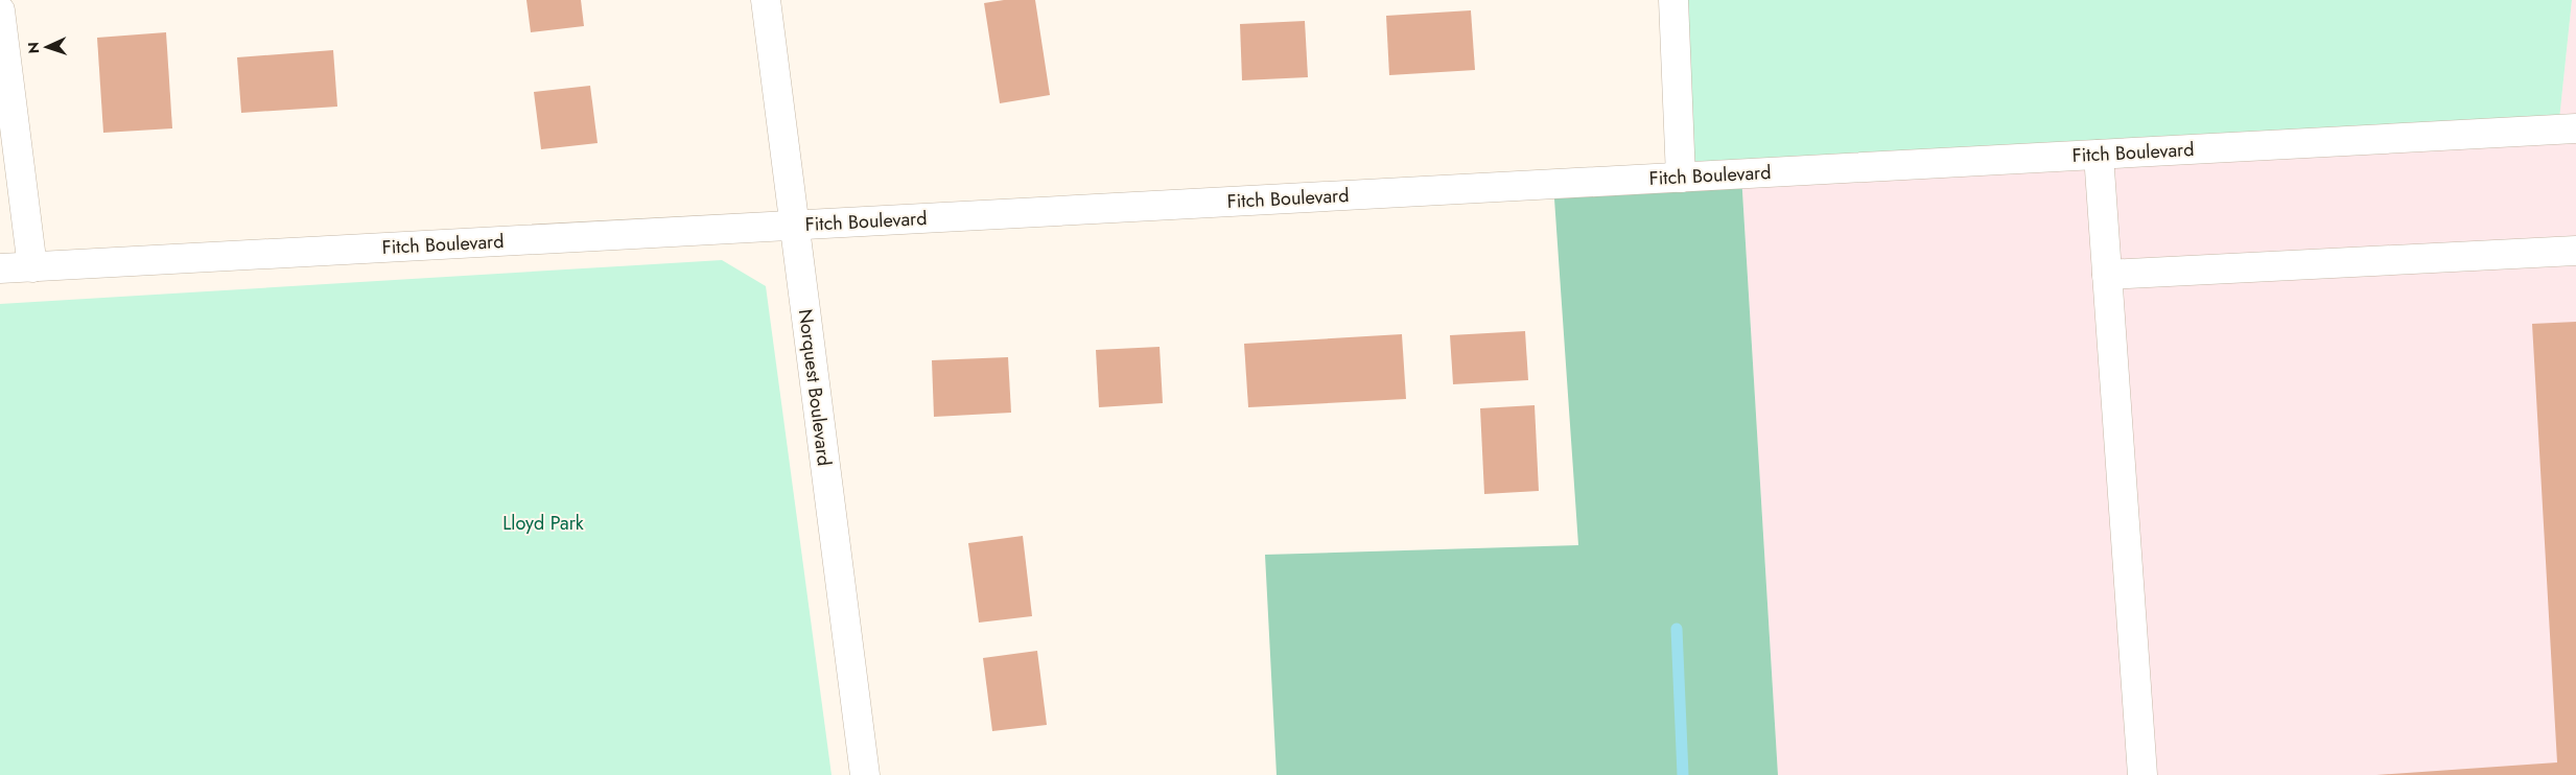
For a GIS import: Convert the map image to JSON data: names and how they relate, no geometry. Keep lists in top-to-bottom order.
{
  "streets": {
    "street": ["Fitch Boulevard", "Norquest Boulevard"]
  },
  "crossings": [
    ["Fitch Boulevard", "Norquest Boulevard"]
  ],
  "parks": ["Lloyd Park"],
  "north": "left"
}
